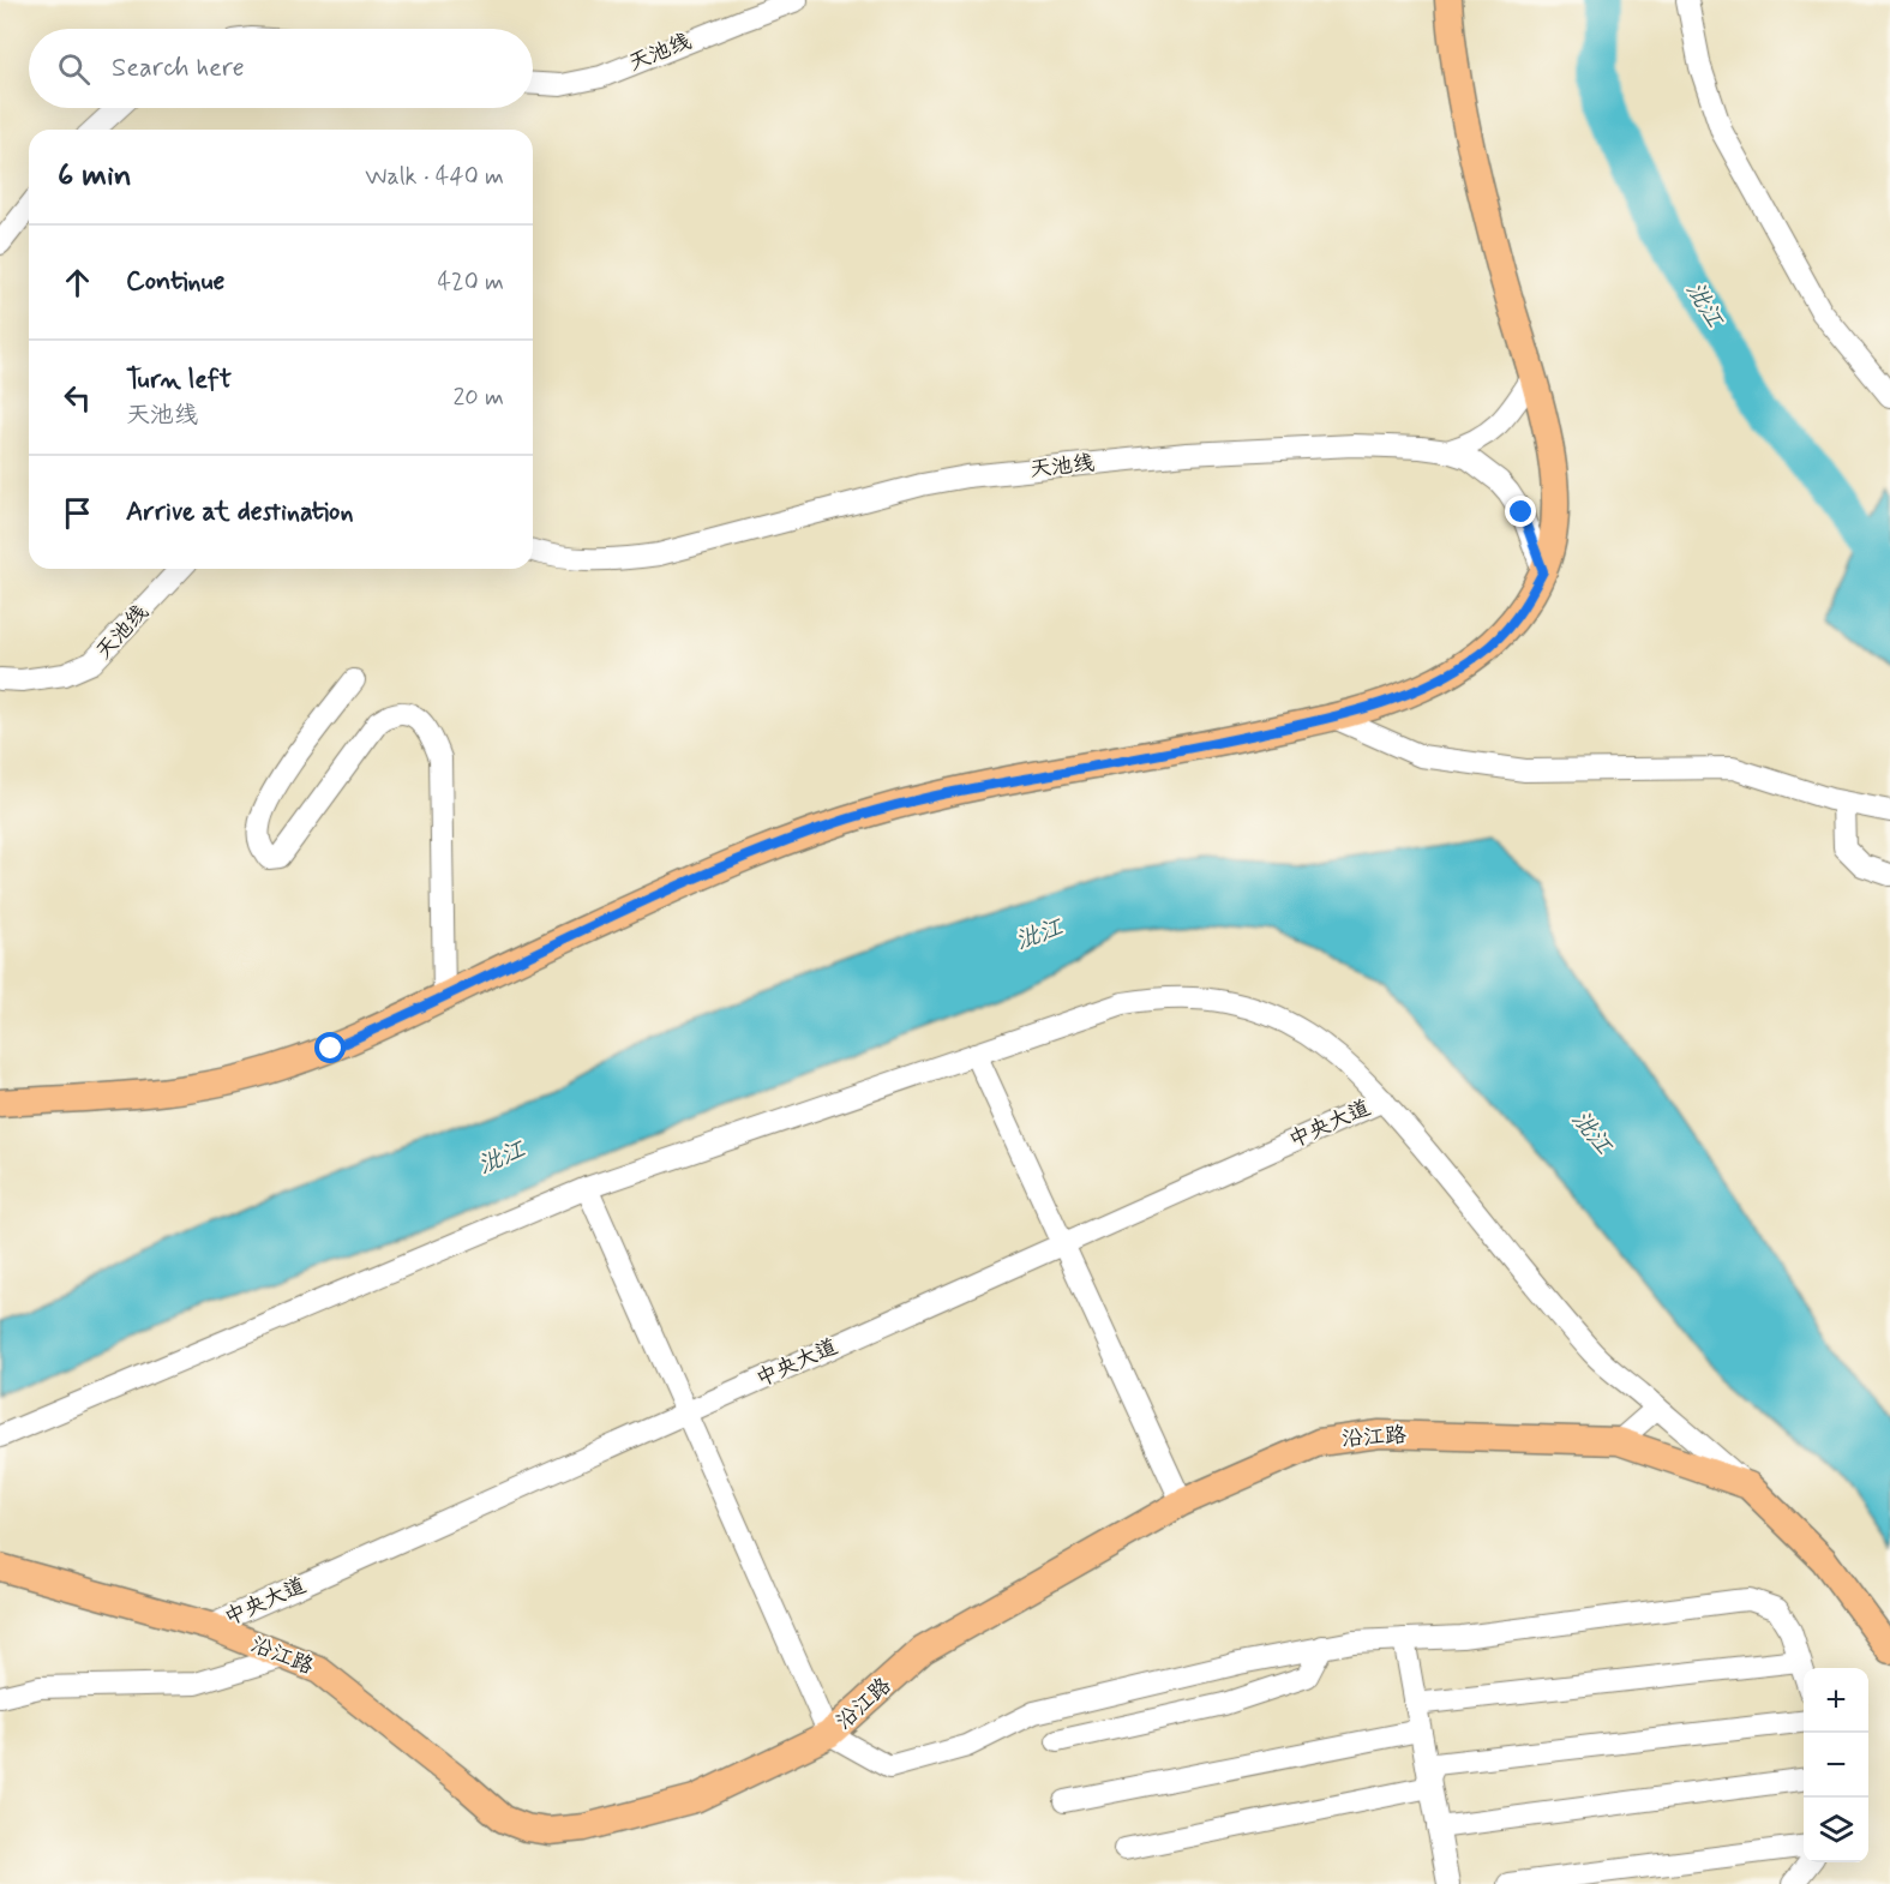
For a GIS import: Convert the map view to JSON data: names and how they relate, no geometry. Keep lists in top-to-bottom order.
{
  "streets": {
    "main road": ["沿江路"],
    "street": ["天池线", "中央大道"]
  },
  "crossings": [
    ["中央大道", "沿江路"]
  ],
  "water": ["沘江"],
  "page": {
    "search": "Search here",
    "heading": ["6 min", "Walk · 440 m"],
    "list": [
      ["Continue", "420 m"],
      ["Turn left", "天池线", "20 m"],
      "Arrive at destination"
    ],
    "map_buttons": ["+", "−"]
  }
}
